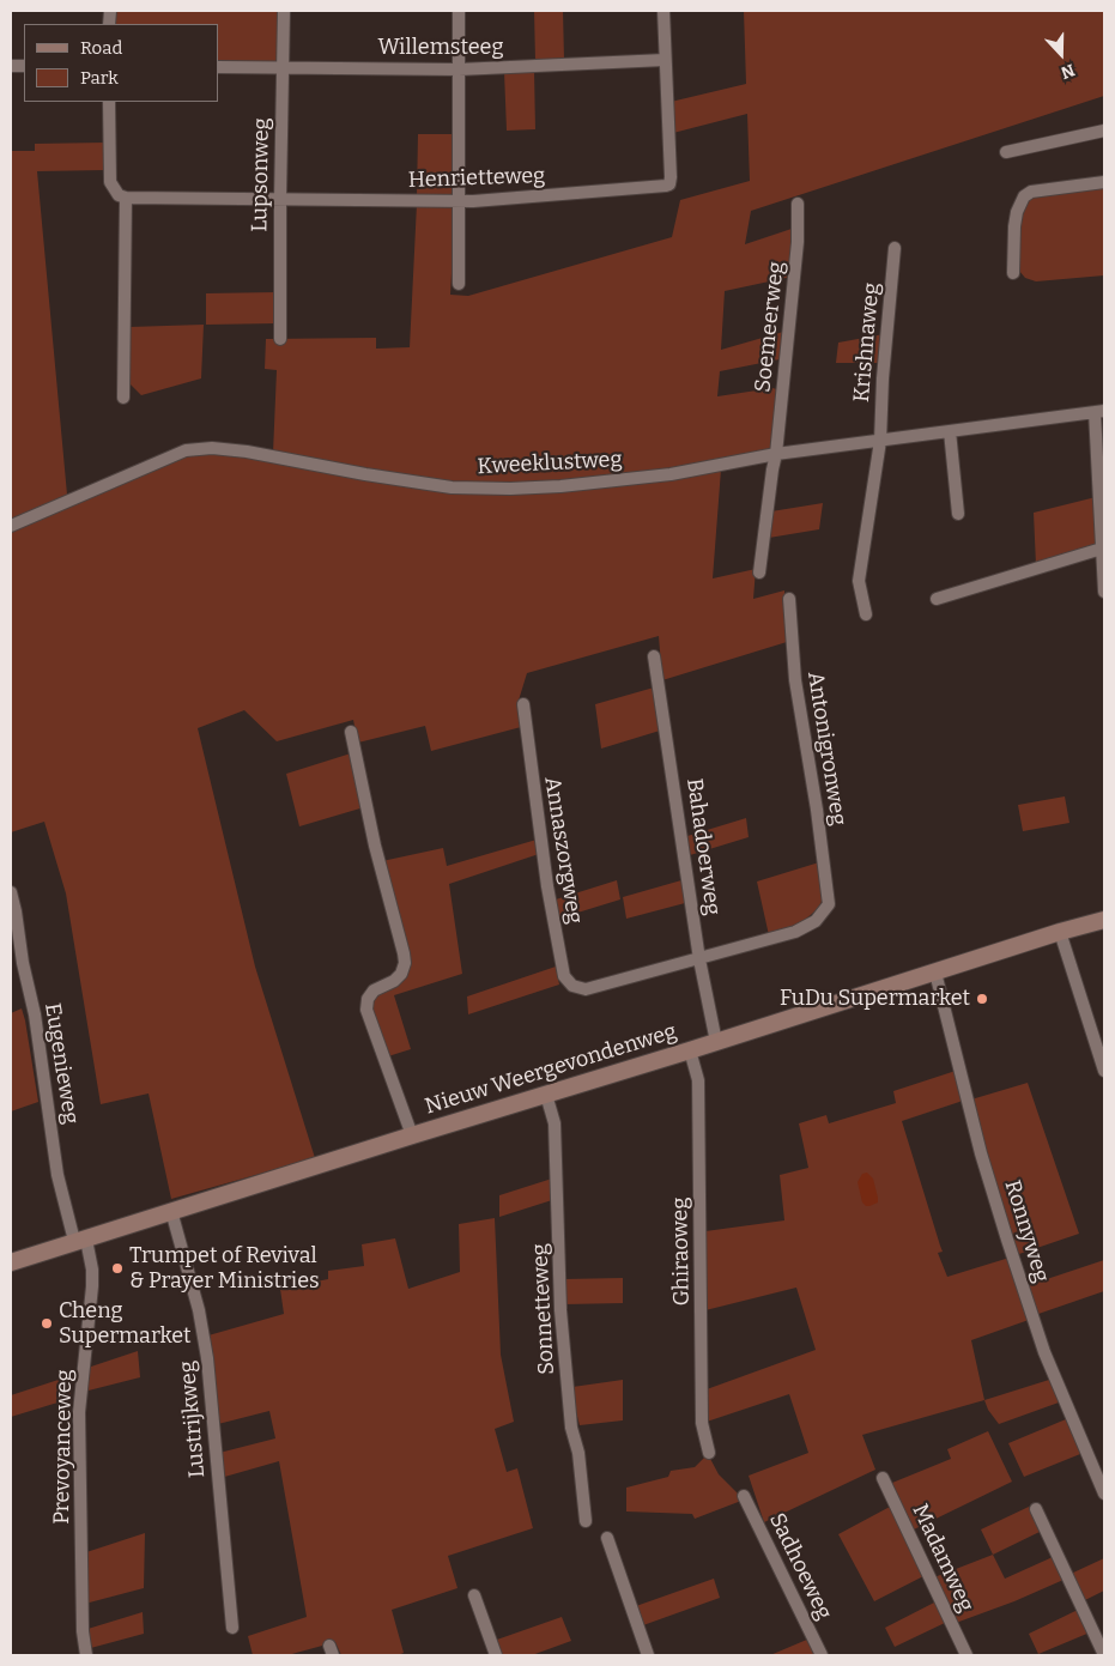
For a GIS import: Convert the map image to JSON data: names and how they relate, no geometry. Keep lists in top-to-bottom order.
{
  "streets": {
    "street": [
      "Willemsteeg",
      "Lupsonweg",
      "Henrietteweg",
      "Soemeerweg",
      "Krishnaweg",
      "Kweeklustweg",
      "Antonigronweg",
      "Bahadoerweg",
      "Annaszorgweg",
      "Eugenieweg",
      "Nieuw Weergevondenweg",
      "Ronnyweg",
      "Ghiraoweg",
      "Sonnetteweg",
      "Lustrijkweg",
      "Prevoyanceweg",
      "Madamweg",
      "Sadhoeweg"
    ]
  },
  "crossings": [
    ["Willemsteeg", "Lupsonweg"],
    ["Willemsteeg", "Henrietteweg"],
    ["Lupsonweg", "Henrietteweg"],
    ["Soemeerweg", "Kweeklustweg"],
    ["Krishnaweg", "Kweeklustweg"],
    ["Antonigronweg", "Bahadoerweg"],
    ["Antonigronweg", "Annaszorgweg"],
    ["Bahadoerweg", "Annaszorgweg"],
    ["Bahadoerweg", "Nieuw Weergevondenweg"],
    ["Eugenieweg", "Nieuw Weergevondenweg"],
    ["Eugenieweg", "Prevoyanceweg"],
    ["Nieuw Weergevondenweg", "Ronnyweg"],
    ["Nieuw Weergevondenweg", "Ghiraoweg"],
    ["Nieuw Weergevondenweg", "Sonnetteweg"],
    ["Nieuw Weergevondenweg", "Lustrijkweg"],
    ["Nieuw Weergevondenweg", "Prevoyanceweg"]
  ],
  "places": ["FuDu Supermarket", "Trumpet of Revival & Prayer Ministries", "Cheng Supermarket"],
  "legend": ["Road", "Park"],
  "north": "bottom"
}
